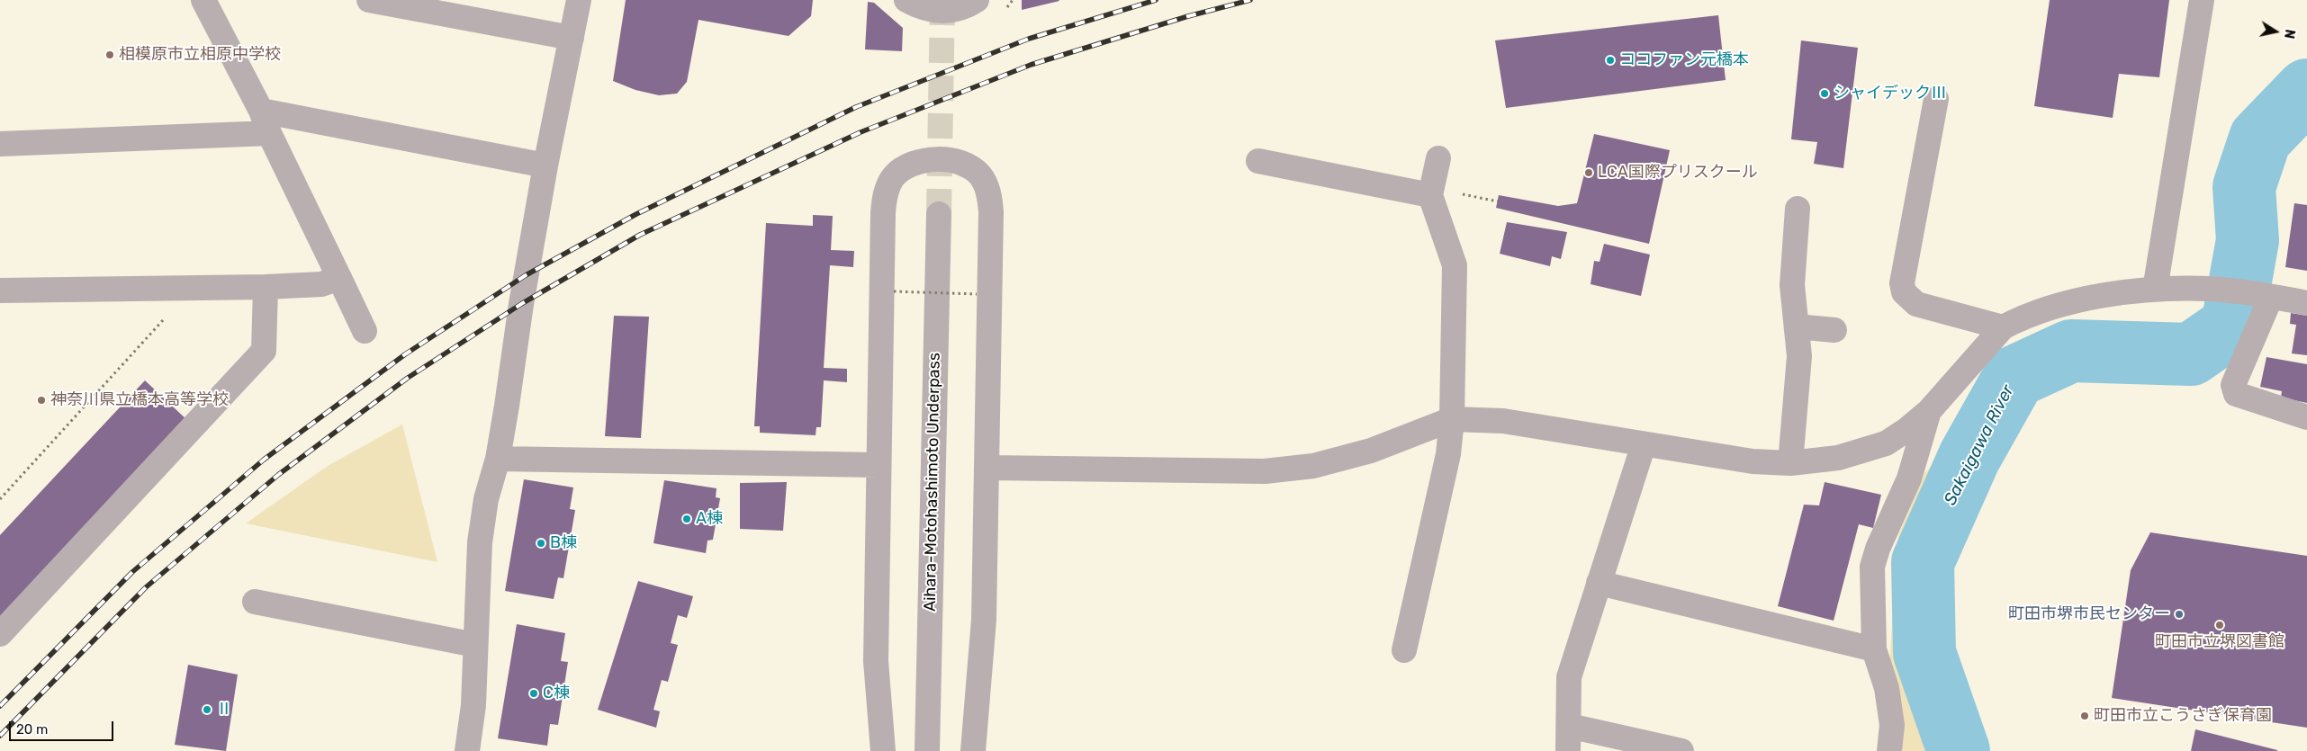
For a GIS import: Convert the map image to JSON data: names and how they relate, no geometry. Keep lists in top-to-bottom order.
{
  "streets": {
    "street": ["Aihara-Motohashimoto Underpass"]
  },
  "water": ["Sakaigawa River"],
  "places": [
    "相模原市立相原中学校",
    "ココファン元橋本",
    "シャイデックⅢ",
    "LCA国際プリスクール",
    "神奈川県立橋本高等学校",
    "A棟",
    "B棟",
    "町田市堺市民センター",
    "町田市立堺図書館",
    "C棟",
    "Ⅱ",
    "町田市立こうさぎ保育園"
  ],
  "scale_bar": "20 m",
  "north": "right"
}
